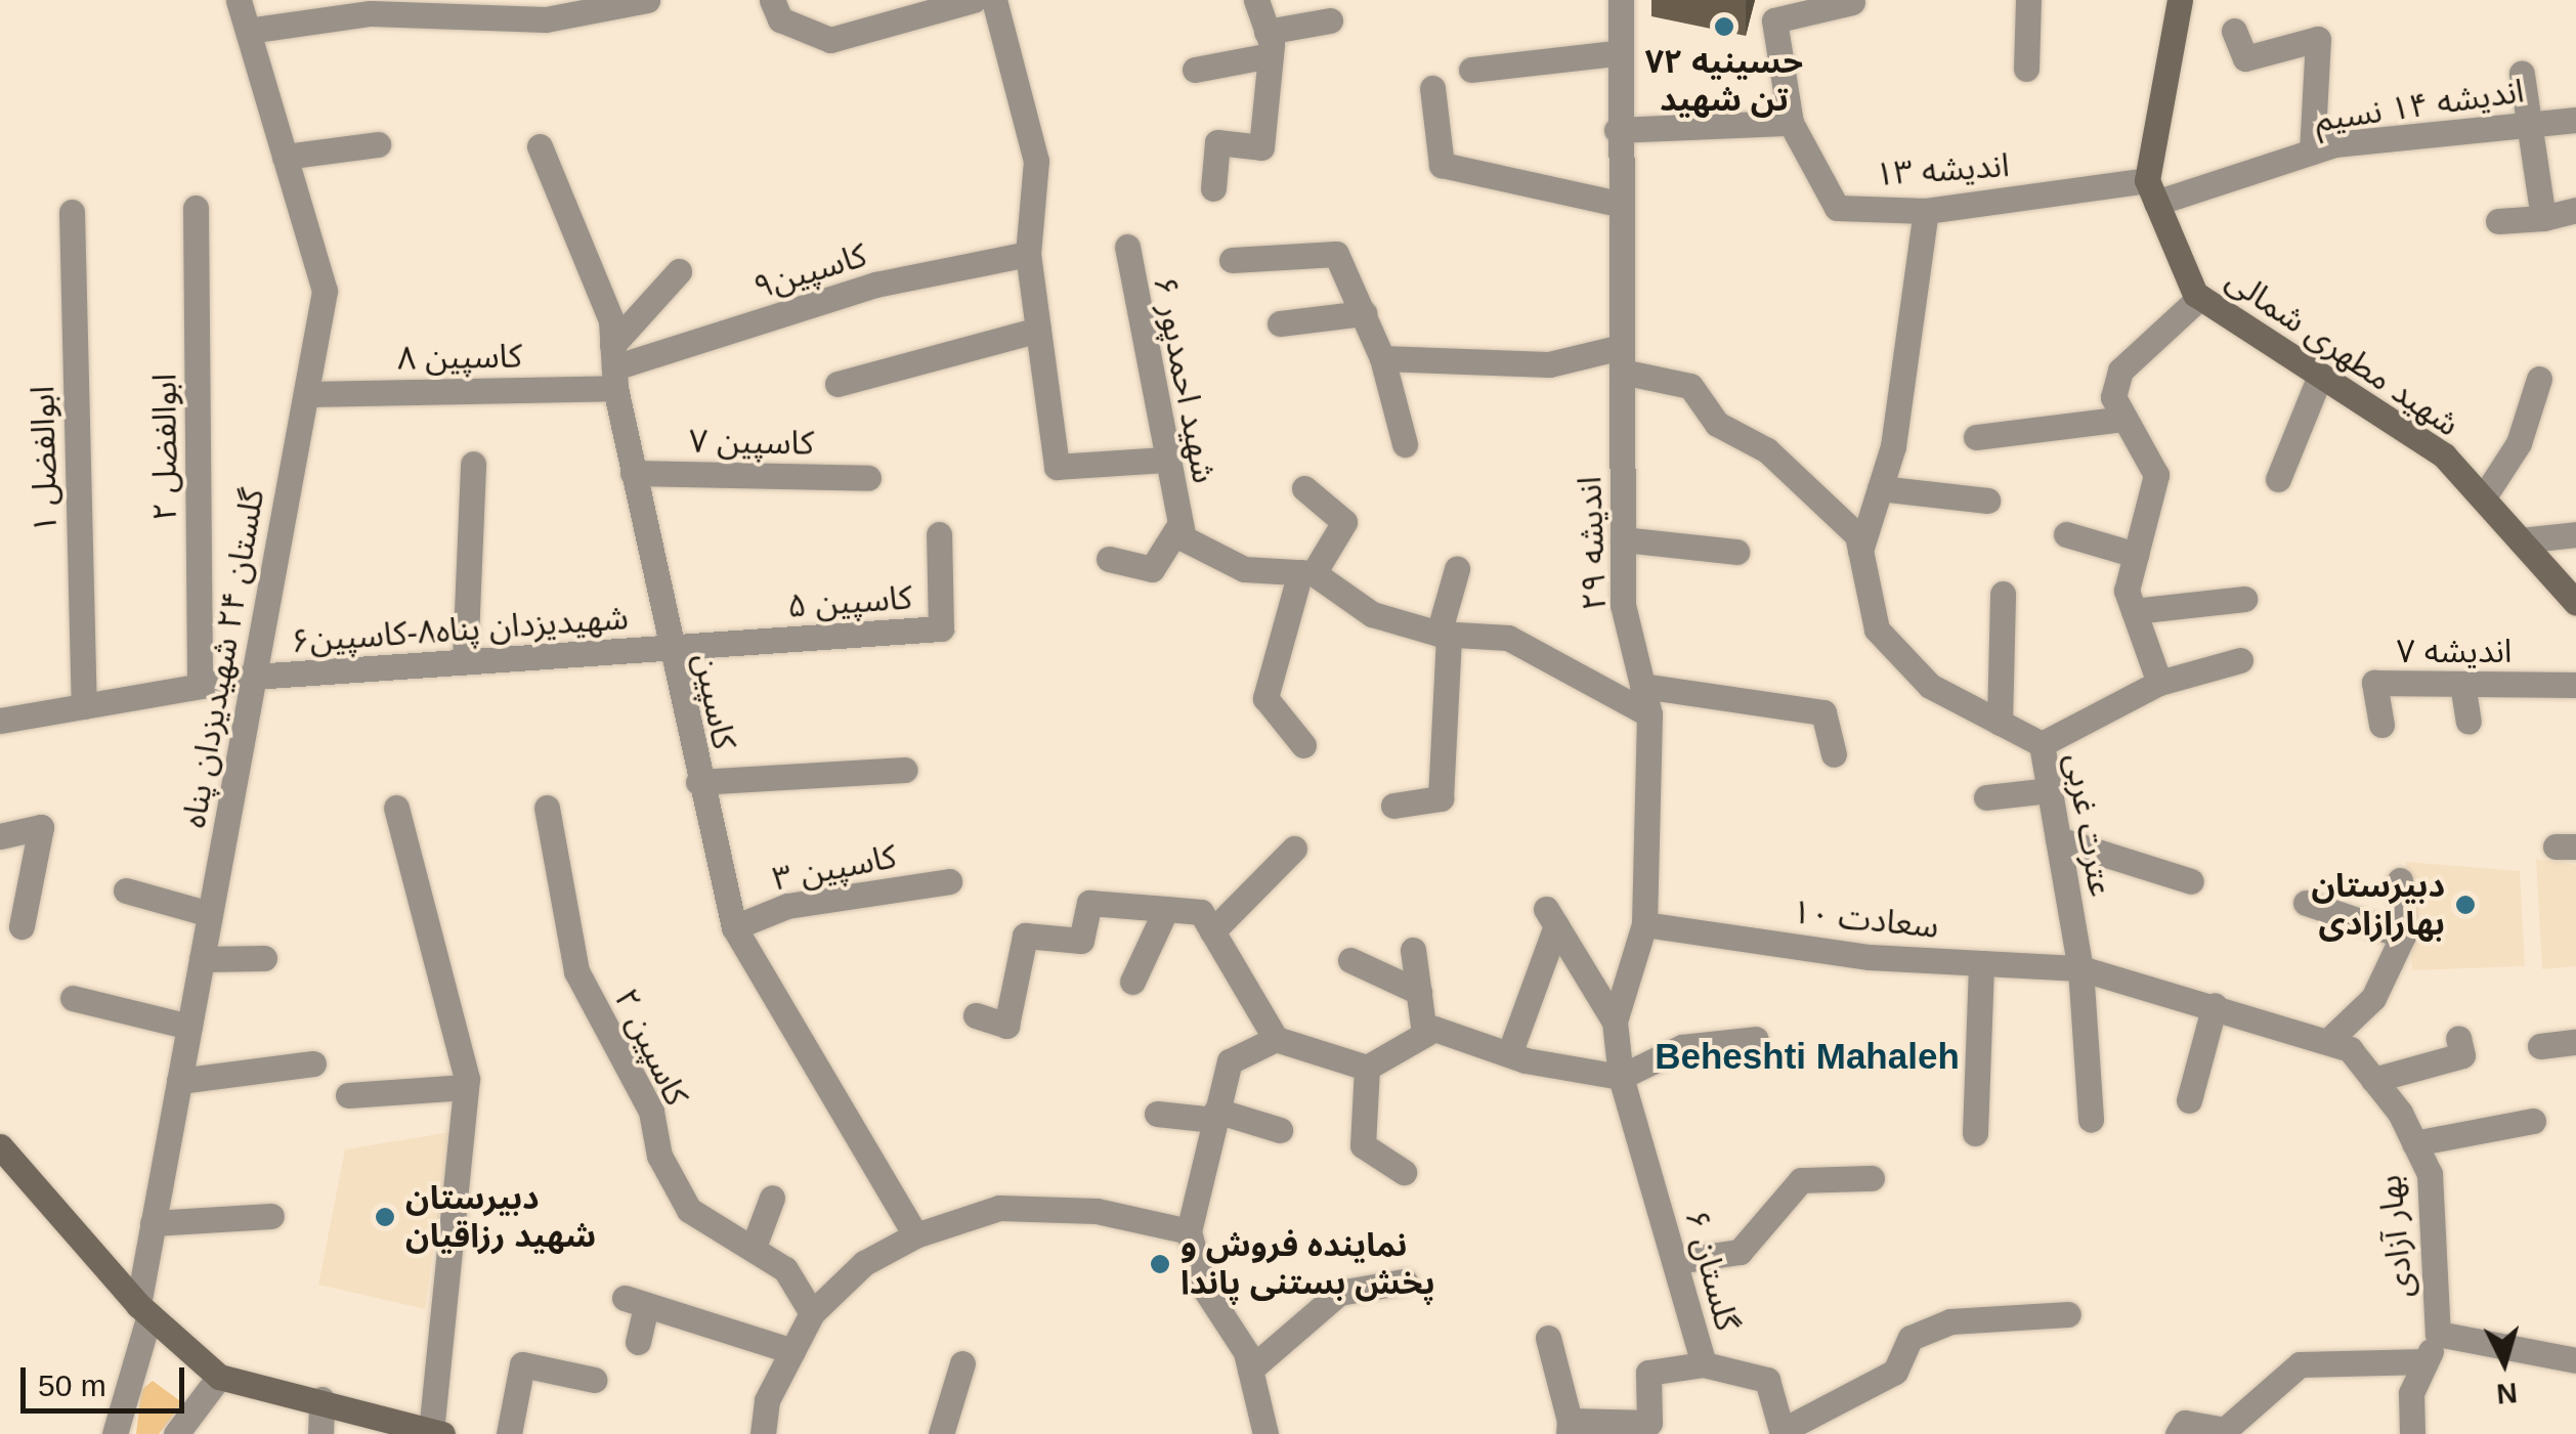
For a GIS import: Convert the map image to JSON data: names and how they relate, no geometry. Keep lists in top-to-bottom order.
{
  "streets": {
    "main road": ["شهید مطهری شمالی"],
    "street": [
      "اندیشه ۱۴ نسیم",
      "اندیشه ۱۳",
      "کاسپین۹",
      "کاسپین ۸",
      "شهید احمدپور ۶",
      "کاسپین ۷",
      "ابوالفضل ۲",
      "ابوالفضل ۱",
      "اندیشه ۲۹",
      "کاسپین ۵",
      "شهیدیزدان پناه۸-کاسپین۶",
      "اندیشه ۷",
      "گلستان ۲۴ شهیدیزدان پناه",
      "کاسپین",
      "عترت غربی",
      "کاسپین ۳",
      "سعادت ۱۰",
      "کاسپین ۲",
      "بهار آزادی",
      "گلستان ۶"
    ]
  },
  "crossings": [
    ["اندیشه ۱۴ نسیم", "اندیشه ۱۳"],
    ["اندیشه ۱۴ نسیم", "شهید مطهری شمالی"],
    ["اندیشه ۱۳", "شهید مطهری شمالی"],
    ["کاسپین۹", "کاسپین ۸"],
    ["کاسپین۹", "کاسپین"],
    ["کاسپین ۸", "گلستان ۲۴ شهیدیزدان پناه"],
    ["کاسپین ۸", "کاسپین"],
    ["کاسپین ۷", "کاسپین"],
    ["ابوالفضل ۲", "شهیدیزدان پناه۸-کاسپین۶"],
    ["ابوالفضل ۱", "شهیدیزدان پناه۸-کاسپین۶"],
    ["اندیشه ۲۹", "سعادت ۱۰"],
    ["اندیشه ۲۹", "گلستان ۶"],
    ["کاسپین ۵", "شهیدیزدان پناه۸-کاسپین۶"],
    ["کاسپین ۵", "کاسپین"],
    ["شهیدیزدان پناه۸-کاسپین۶", "گلستان ۲۴ شهیدیزدان پناه"],
    ["شهیدیزدان پناه۸-کاسپین۶", "کاسپین"],
    ["کاسپین", "کاسپین ۳"],
    ["عترت غربی", "سعادت ۱۰"],
    ["عترت غربی", "بهار آزادی"],
    ["سعادت ۱۰", "بهار آزادی"]
  ],
  "districts": ["Beheshti Mahaleh"],
  "places": [
    "حسینیه ۷۲ تن شهید",
    "دبیرستان بهارازادی",
    "دبیرستان شهید رزاقیان",
    "نماینده فروش و پخش بستنی پاندا"
  ],
  "scale_bar": "50 m",
  "north": "bottom"
}
